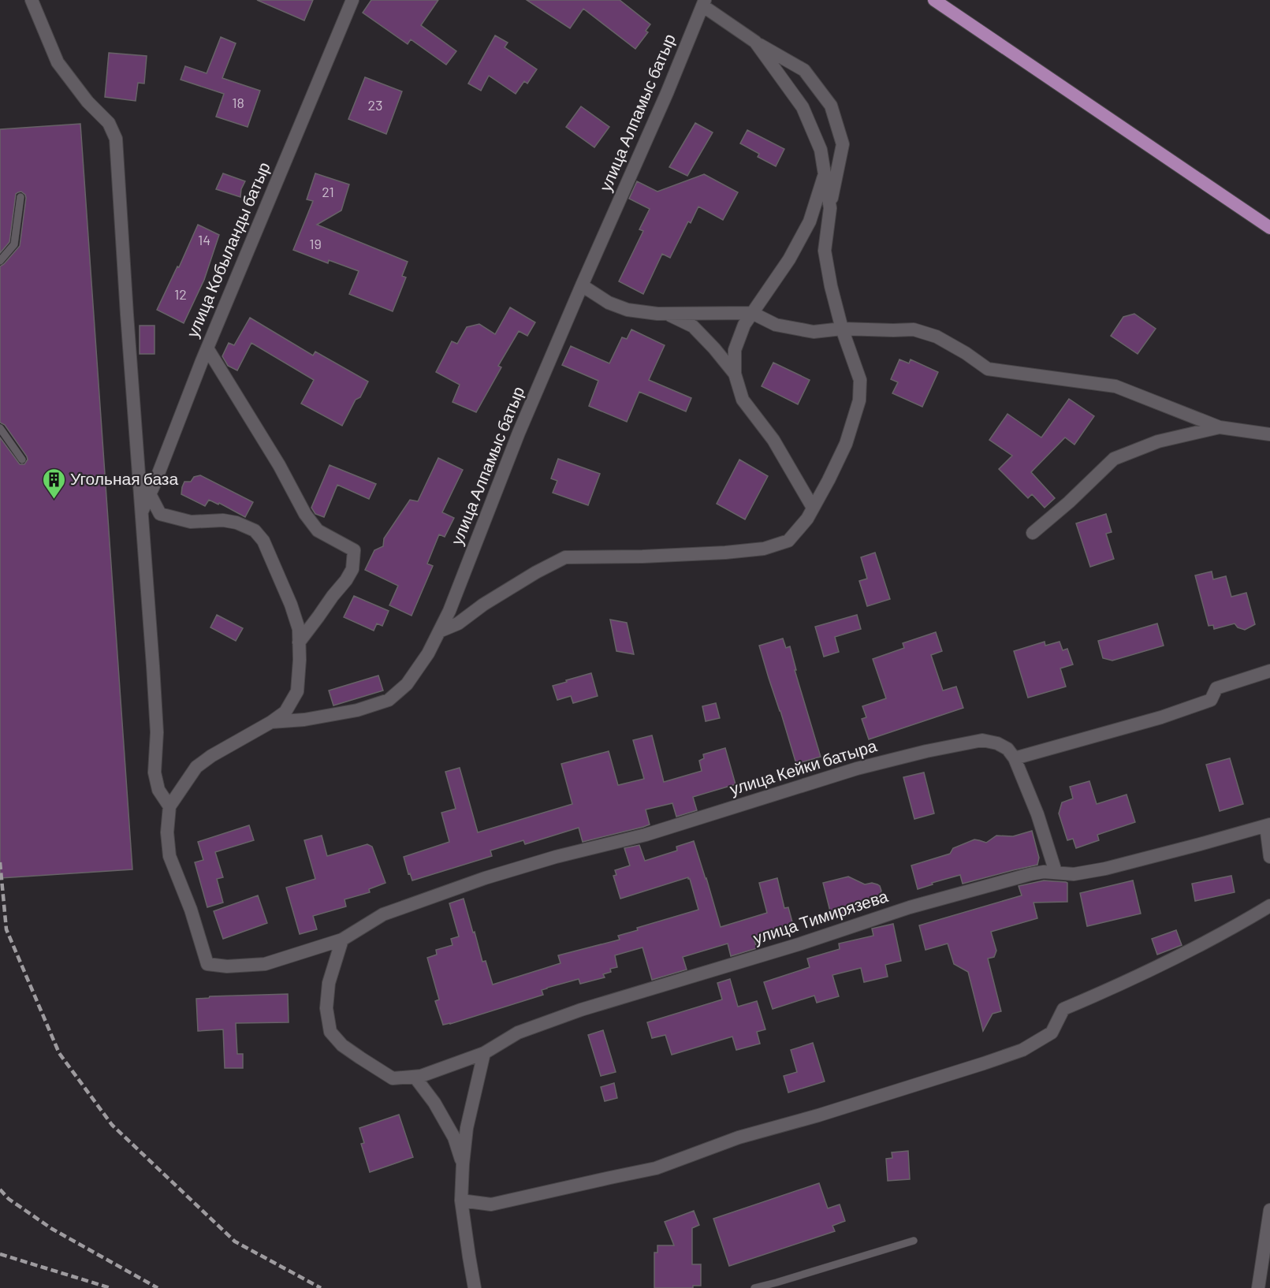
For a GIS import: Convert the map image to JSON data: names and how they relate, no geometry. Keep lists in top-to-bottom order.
{
  "streets": {
    "street": [
      "улица Алпамыс батыр",
      "улица Кобыланды батыр",
      "улица Кейки батыра",
      "улица Тимирязева"
    ]
  },
  "crossings": [
    ["улица Алпамыс батыр", "улица Кейки батыра"],
    ["улица Кейки батыра", "улица Тимирязева"]
  ],
  "places": {
    "building": ["Угольная база"]
  },
  "house_numbers": [
    "18",
    "23",
    "21",
    "14",
    "19",
    "12"
  ]
}
